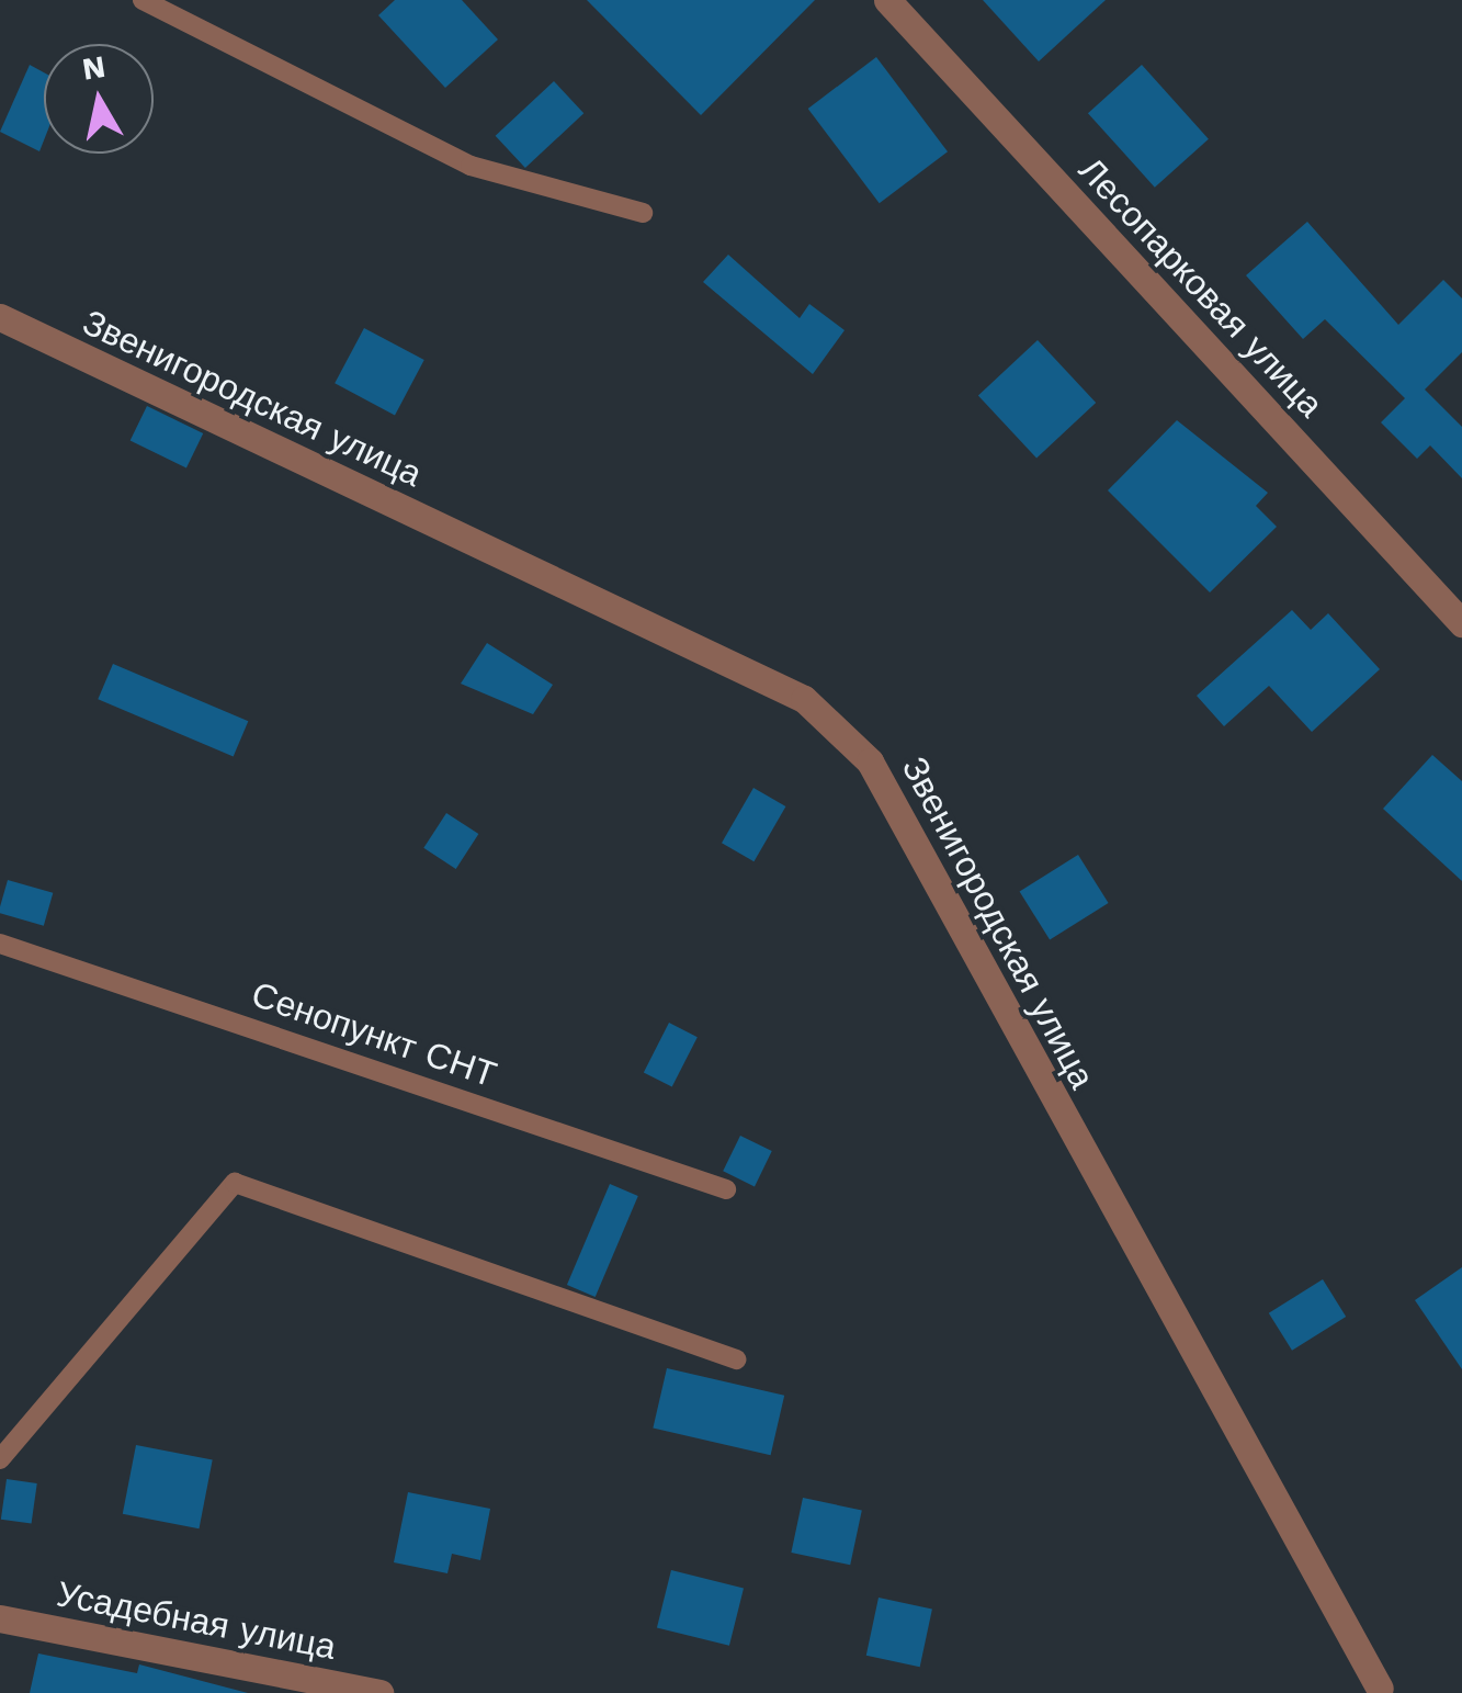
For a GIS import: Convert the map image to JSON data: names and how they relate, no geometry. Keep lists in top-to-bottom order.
{
  "streets": {
    "street": ["Лесопарковая улица", "Звенигородская улица", "Усадебная улица"],
    "lane": ["Сенопункт СНТ"]
  },
  "north": "top"
}
